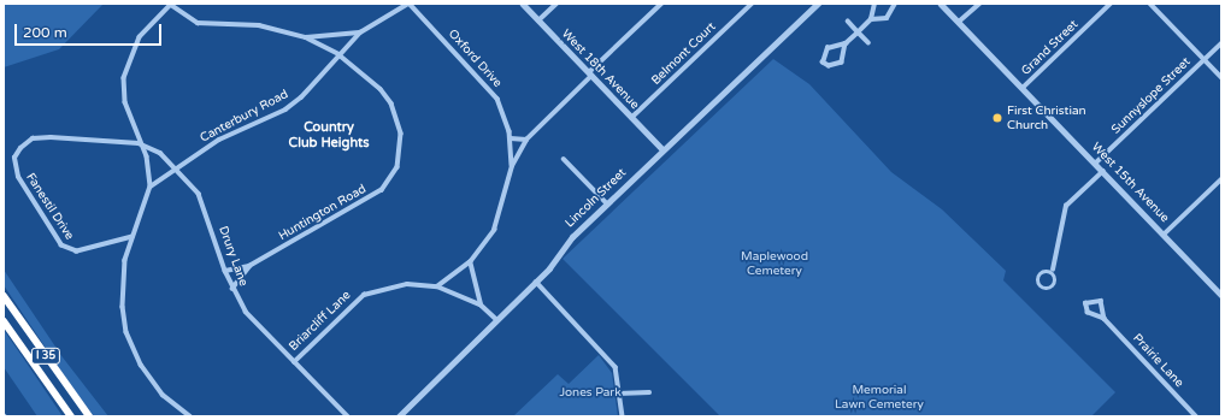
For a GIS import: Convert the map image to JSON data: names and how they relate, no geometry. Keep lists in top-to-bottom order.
{
  "streets": {
    "highway": ["I 35"],
    "street": [
      "Grand Street",
      "Belmont Court",
      "Oxford Drive",
      "West 18th Avenue",
      "Sunnyslope Street",
      "Canterbury Road",
      "West 15th Avenue",
      "Lincoln Street",
      "Fanestil Drive",
      "Huntington Road",
      "Drury Lane",
      "Briarcliff Lane",
      "Prairie Lane"
    ]
  },
  "crossings": [
    ["Grand Street", "West 15th Avenue"],
    ["Belmont Court", "West 18th Avenue"],
    ["Oxford Drive", "Canterbury Road"],
    ["West 18th Avenue", "Lincoln Street"],
    ["Sunnyslope Street", "West 15th Avenue"],
    ["Canterbury Road", "Huntington Road"],
    ["Canterbury Road", "Drury Lane"],
    ["Fanestil Drive", "Drury Lane"],
    ["Huntington Road", "Drury Lane"],
    ["Drury Lane", "Briarcliff Lane"]
  ],
  "districts": ["Country Club Heights"],
  "parks": ["Maplewood Cemetery", "Memorial Lawn Cemetery", "Jones Park"],
  "places": ["First Christian Church"],
  "scale_bar": "200 m"
}
